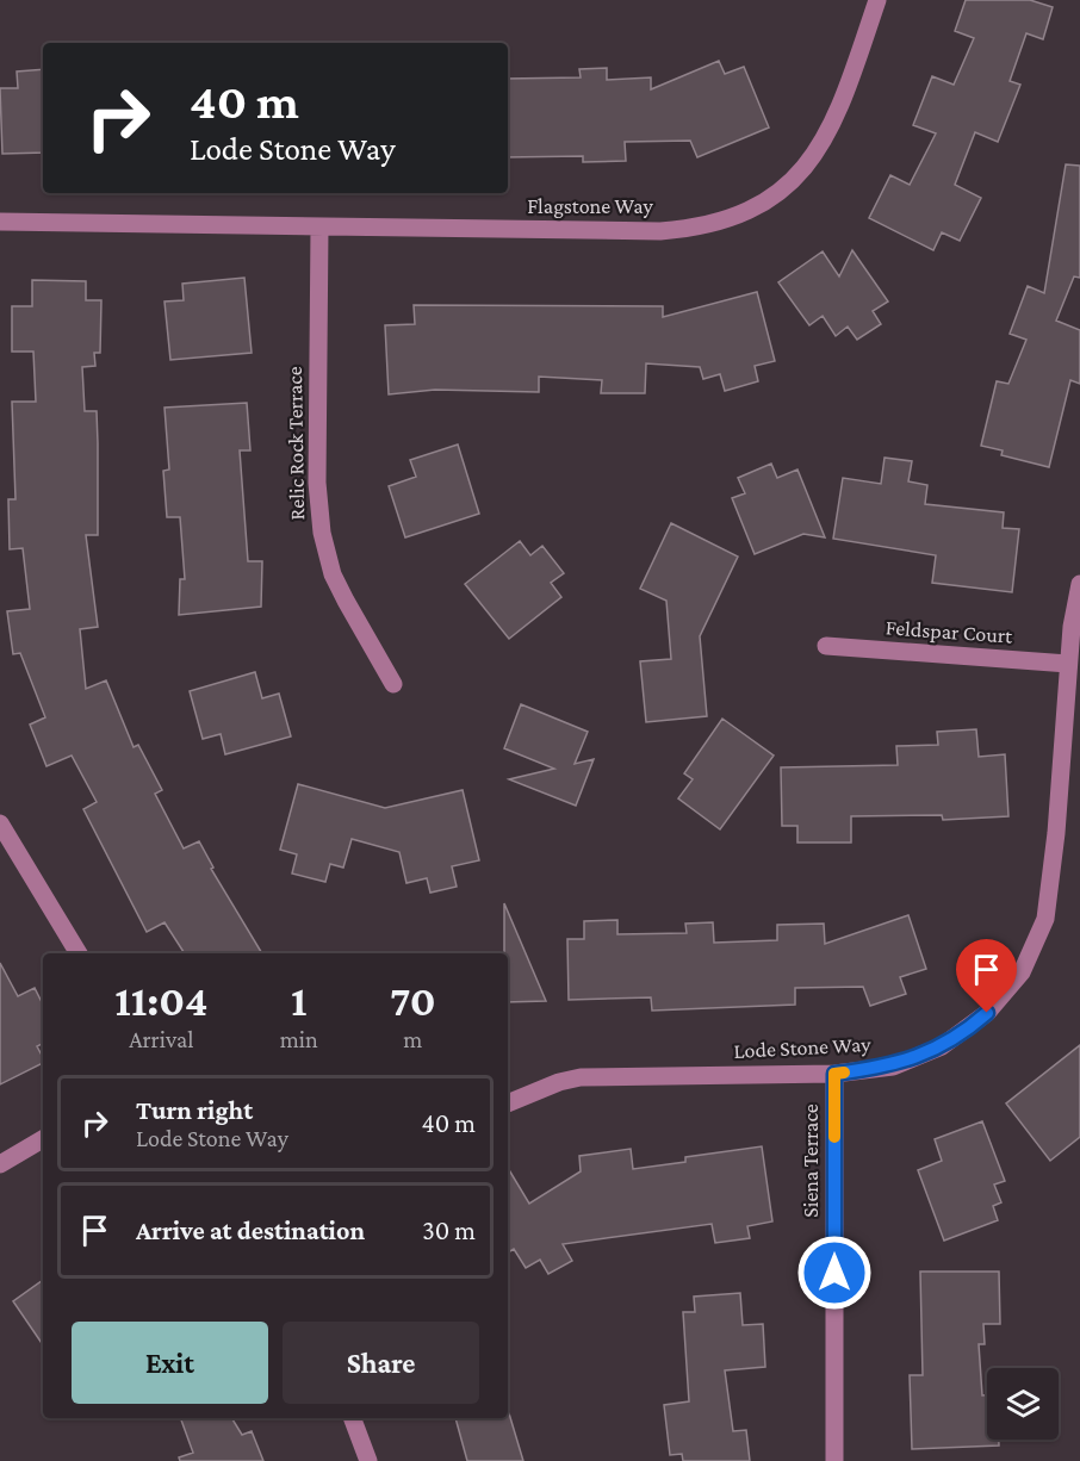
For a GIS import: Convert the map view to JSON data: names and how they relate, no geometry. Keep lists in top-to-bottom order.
{
  "streets": {
    "street": [
      "Flagstone Way",
      "Relic Rock Terrace",
      "Feldspar Court",
      "Lode Stone Way",
      "Siena Terrace"
    ]
  },
  "crossings": [
    ["Flagstone Way", "Relic Rock Terrace"],
    ["Feldspar Court", "Lode Stone Way"],
    ["Lode Stone Way", "Siena Terrace"]
  ],
  "page": {
    "turn": ["40 m", "Lode Stone Way"],
    "eta": [
      "11:04",
      "Arrival",
      "1",
      "min",
      "70",
      "m"
    ],
    "list": [
      {
        "name": "Turn right",
        "note": "Lode Stone Way",
        "value": "40 m"
      },
      {
        "name": "Arrive at destination",
        "value": "30 m"
      }
    ],
    "buttons": ["Exit", "Share"]
  }
}
